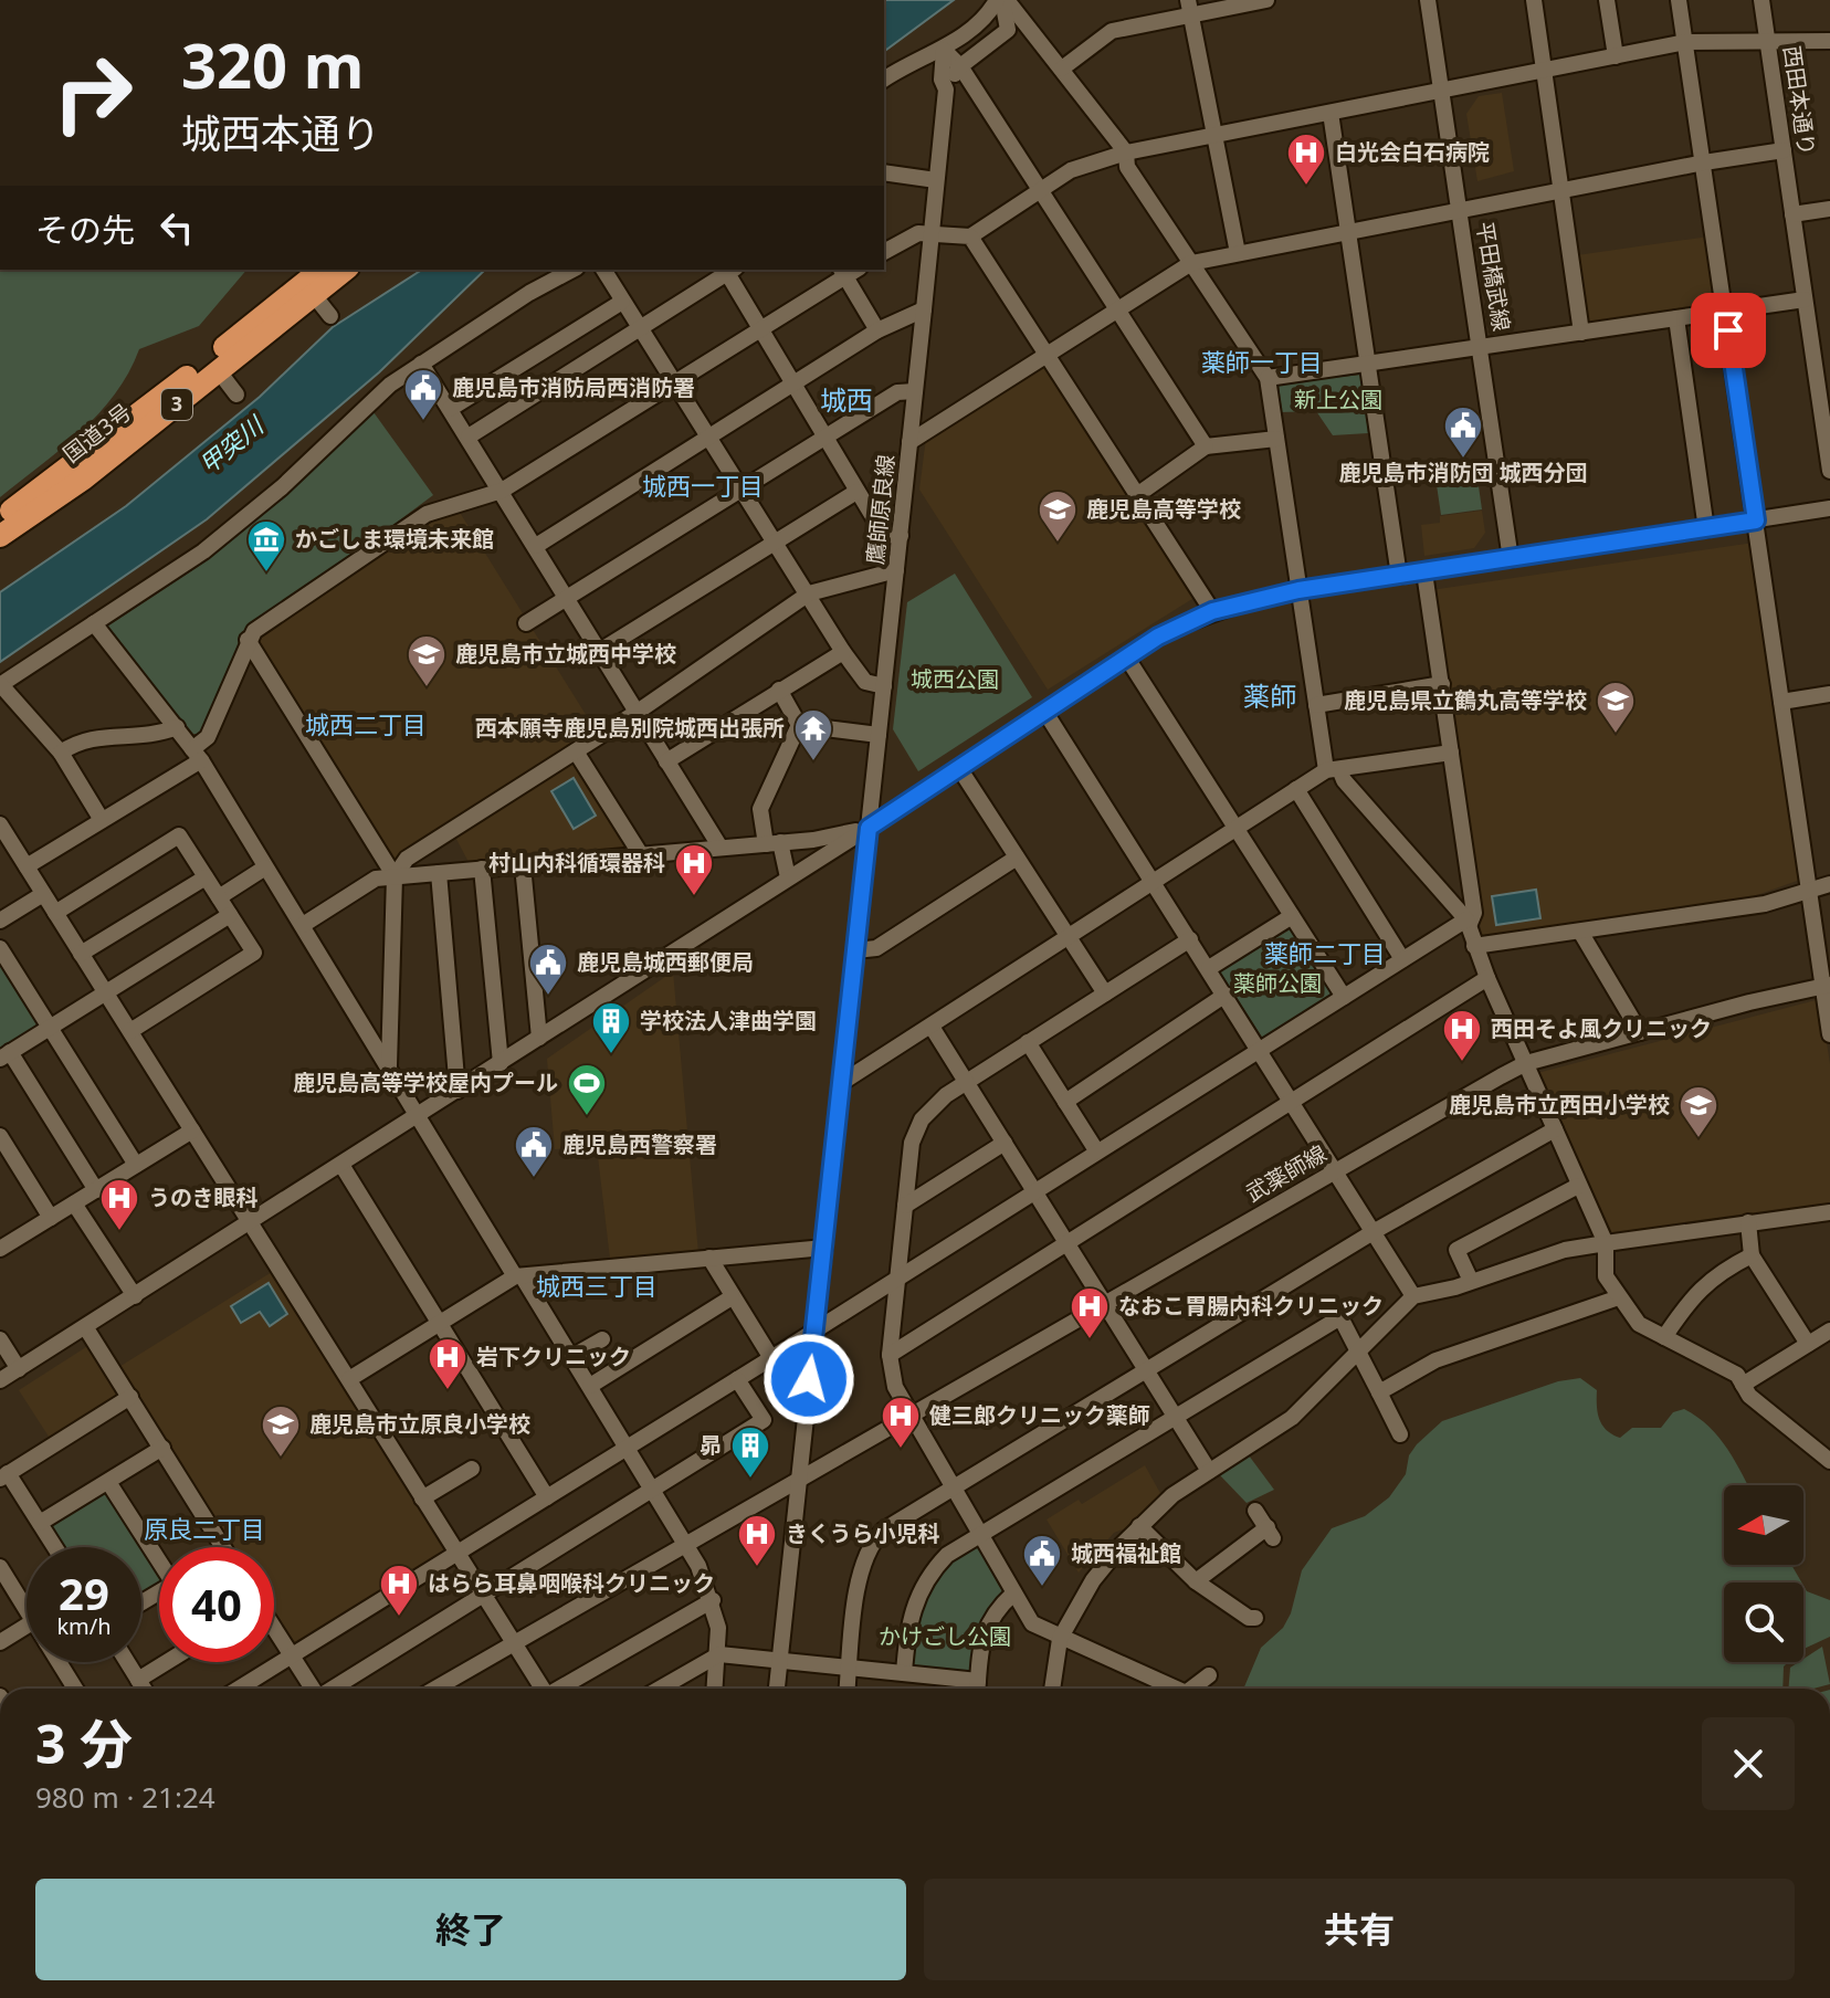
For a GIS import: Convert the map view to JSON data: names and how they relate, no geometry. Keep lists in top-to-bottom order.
{
  "streets": {
    "highway": ["3", "国道3号"],
    "street": [
      "西田本通り",
      "平田橋武線",
      "鷹師原良線",
      "武薬師線"
    ]
  },
  "crossings": [
    ["鷹師原良線", "武薬師線"]
  ],
  "districts": [
    "薬師一丁目",
    "城西",
    "城西一丁目",
    "薬師",
    "城西二丁目",
    "薬師二丁目",
    "城西三丁目",
    "原良二丁目"
  ],
  "water": ["甲突川"],
  "parks": [
    "新上公園",
    "城西公園",
    "薬師公園",
    "かけごし公園"
  ],
  "places": {
    "hospital": [
      "白光会白石病院",
      "村山内科循環器科",
      "西田そよ風クリニック",
      "うのき眼科",
      "なおこ胃腸内科クリニック",
      "岩下クリニック",
      "健三郎クリニック薬師",
      "きくうら小児科",
      "はらら耳鼻咽喉科クリニック"
    ],
    "public building": [
      "鹿児島市消防局西消防署",
      "鹿児島市消防団 城西分団",
      "鹿児島城西郵便局",
      "鹿児島西警察署",
      "城西福祉館"
    ],
    "school or university": [
      "鹿児島高等学校",
      "鹿児島市立城西中学校",
      "鹿児島県立鶴丸高等学校",
      "鹿児島市立西田小学校",
      "鹿児島市立原良小学校"
    ],
    "museum": ["かごしま環境未来館"],
    "temple": ["西本願寺鹿児島別院城西出張所"],
    "building": ["学校法人津曲学園", "昴"],
    "sports": ["鹿児島高等学校屋内プール"]
  },
  "north": "left",
  "page": {
    "turn": ["320 m", "城西本通り"],
    "then": "その先",
    "speed": "29 km/h",
    "limit": "40",
    "heading": ["3 分", "980 m · 21:24"],
    "buttons": ["終了", "共有"]
  }
}
